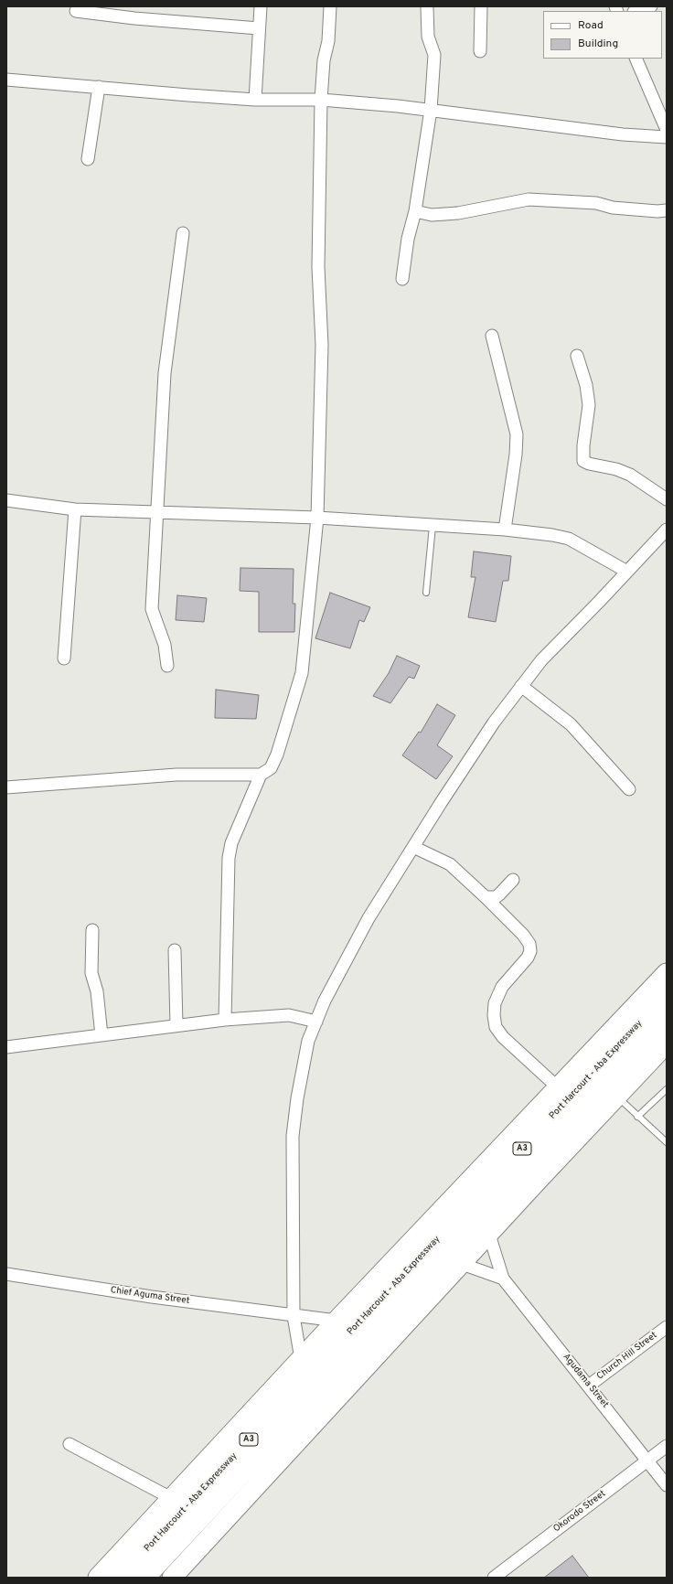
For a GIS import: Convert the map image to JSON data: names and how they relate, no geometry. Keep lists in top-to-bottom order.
{
  "streets": {
    "highway": ["Port Harcourt - Aba Expressway", "A3"],
    "street": [
      "Chief Aguma Street",
      "Church Hill Street",
      "Agudama Street",
      "Okorodo Street"
    ]
  },
  "crossings": [
    ["Church Hill Street", "Agudama Street"],
    ["Agudama Street", "Okorodo Street"]
  ],
  "legend": ["Road", "Building"]
}
